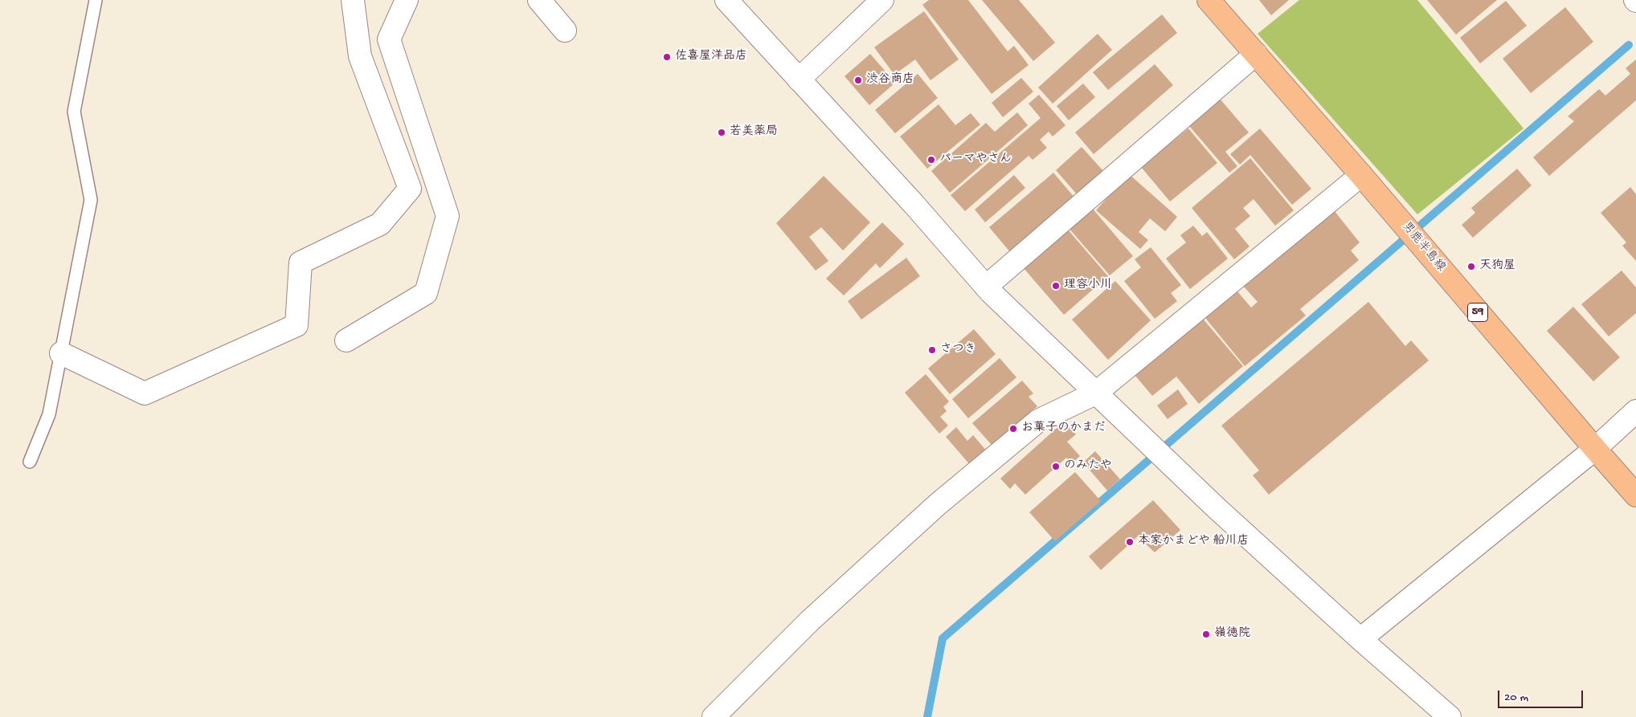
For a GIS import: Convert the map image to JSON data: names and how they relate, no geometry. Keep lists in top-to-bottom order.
{
  "streets": {
    "main road": ["男鹿半島線", "59"]
  },
  "places": [
    "佐喜屋洋品店",
    "渋谷商店",
    "若美薬局",
    "パーマやさん",
    "天狗屋",
    "理容小川",
    "さつき",
    "お菓子のかまだ",
    "のみたや",
    "本家かまどや 船川店",
    "嶺徳院"
  ],
  "scale_bar": "20 m"
}
